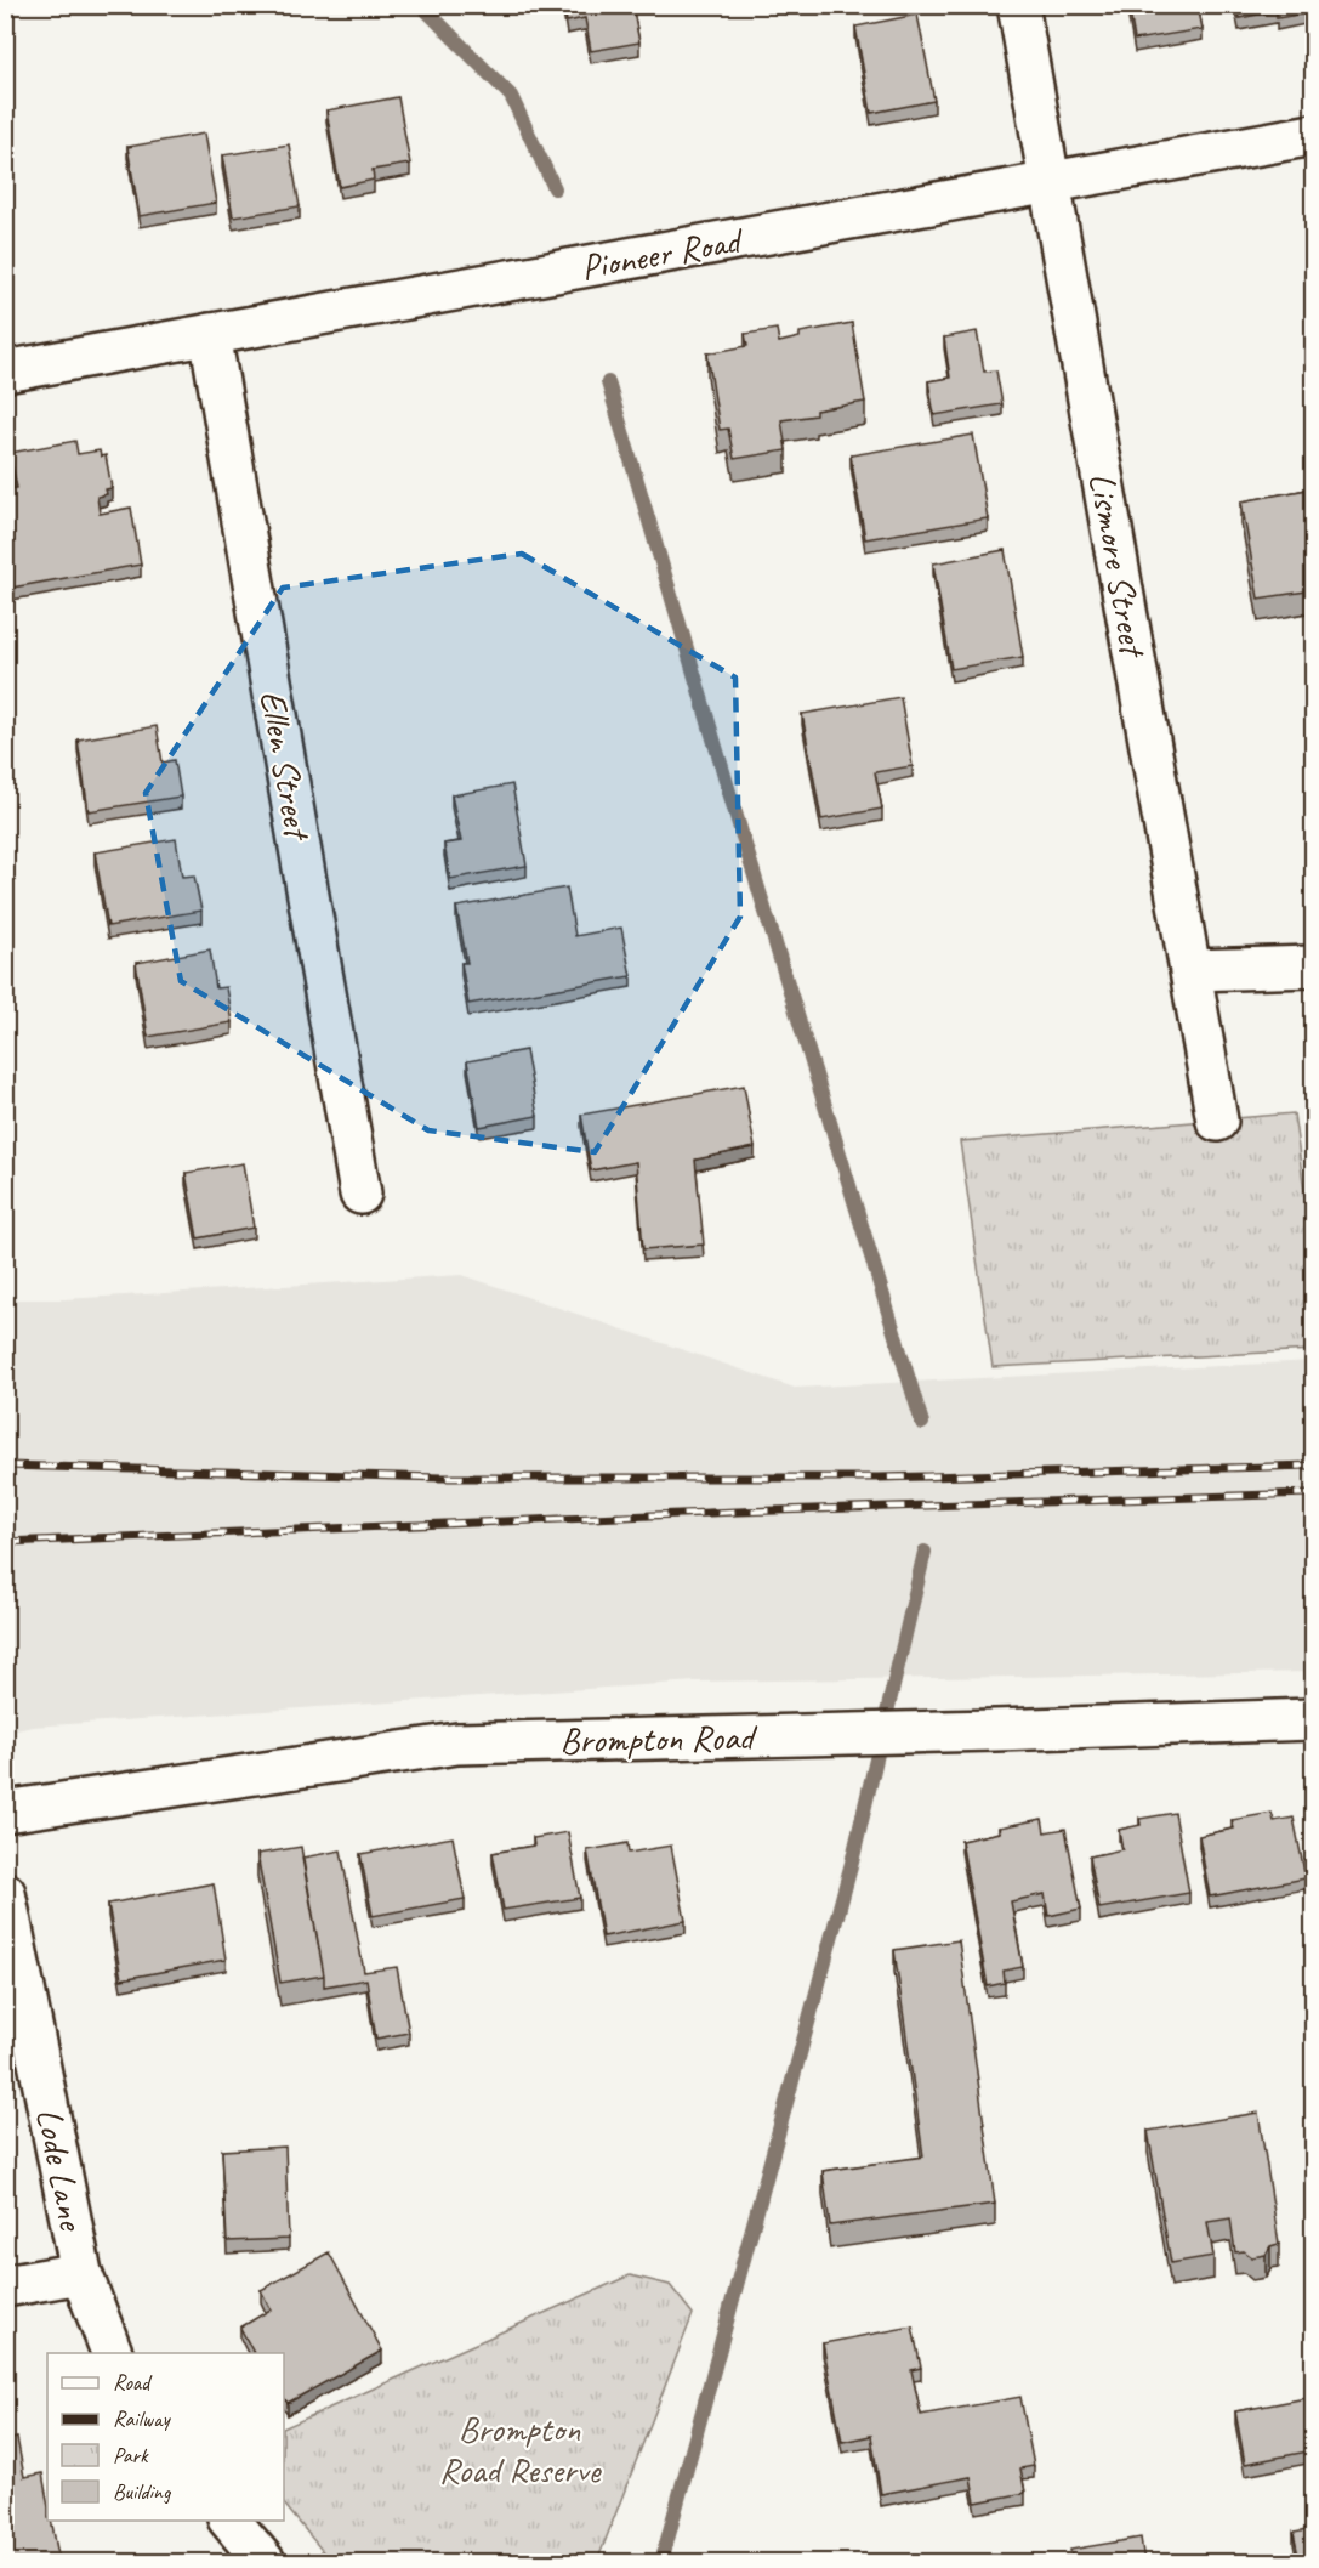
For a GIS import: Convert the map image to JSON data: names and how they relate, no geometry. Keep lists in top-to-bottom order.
{
  "streets": {
    "street": [
      "Pioneer Road",
      "Lismore Street",
      "Ellen Street",
      "Brompton Road",
      "Lode Lane"
    ]
  },
  "crossings": [
    ["Pioneer Road", "Lismore Street"],
    ["Pioneer Road", "Ellen Street"]
  ],
  "parks": ["Brompton Road Reserve"],
  "legend": [
    "Road",
    "Railway",
    "Park",
    "Building"
  ]
}
